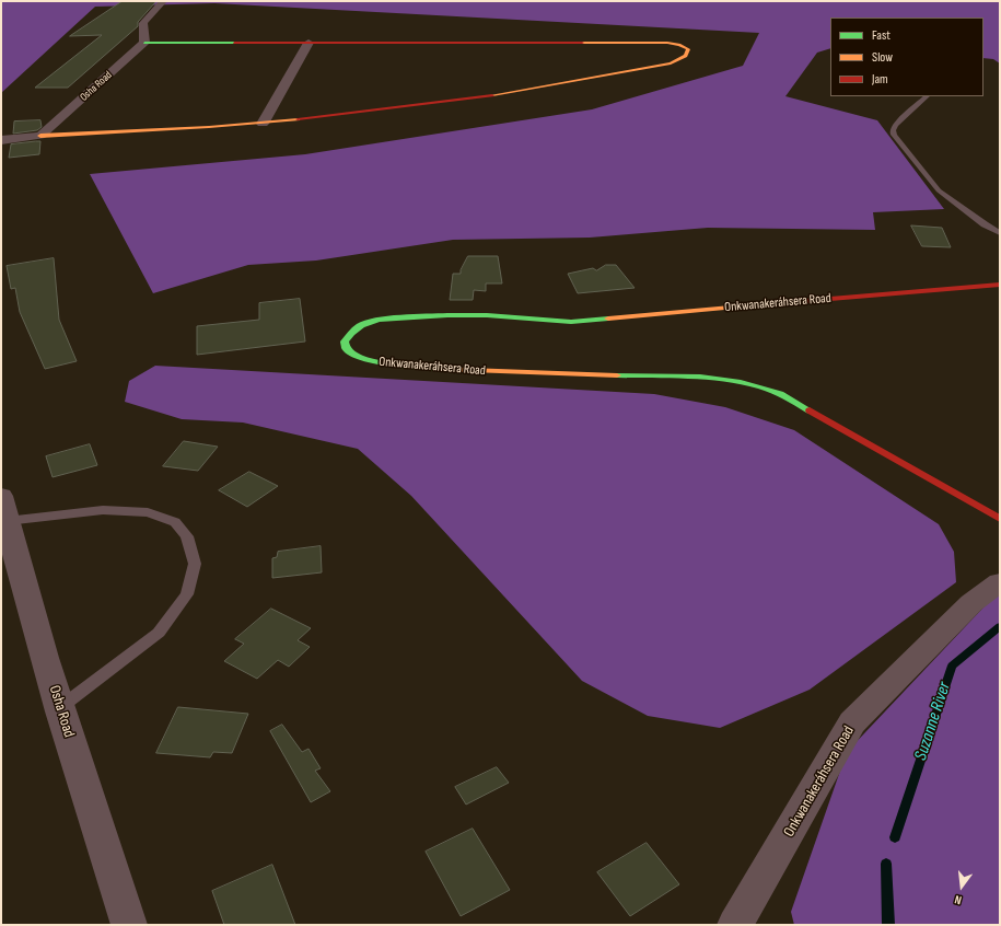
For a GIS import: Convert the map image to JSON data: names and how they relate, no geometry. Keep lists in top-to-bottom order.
{
  "streets": {
    "street": ["Osha Road", "Onkwanakeráhsera Road"]
  },
  "water": ["Suzanne River"],
  "legend": ["Fast", "Slow", "Jam"],
  "north": "bottom"
}
